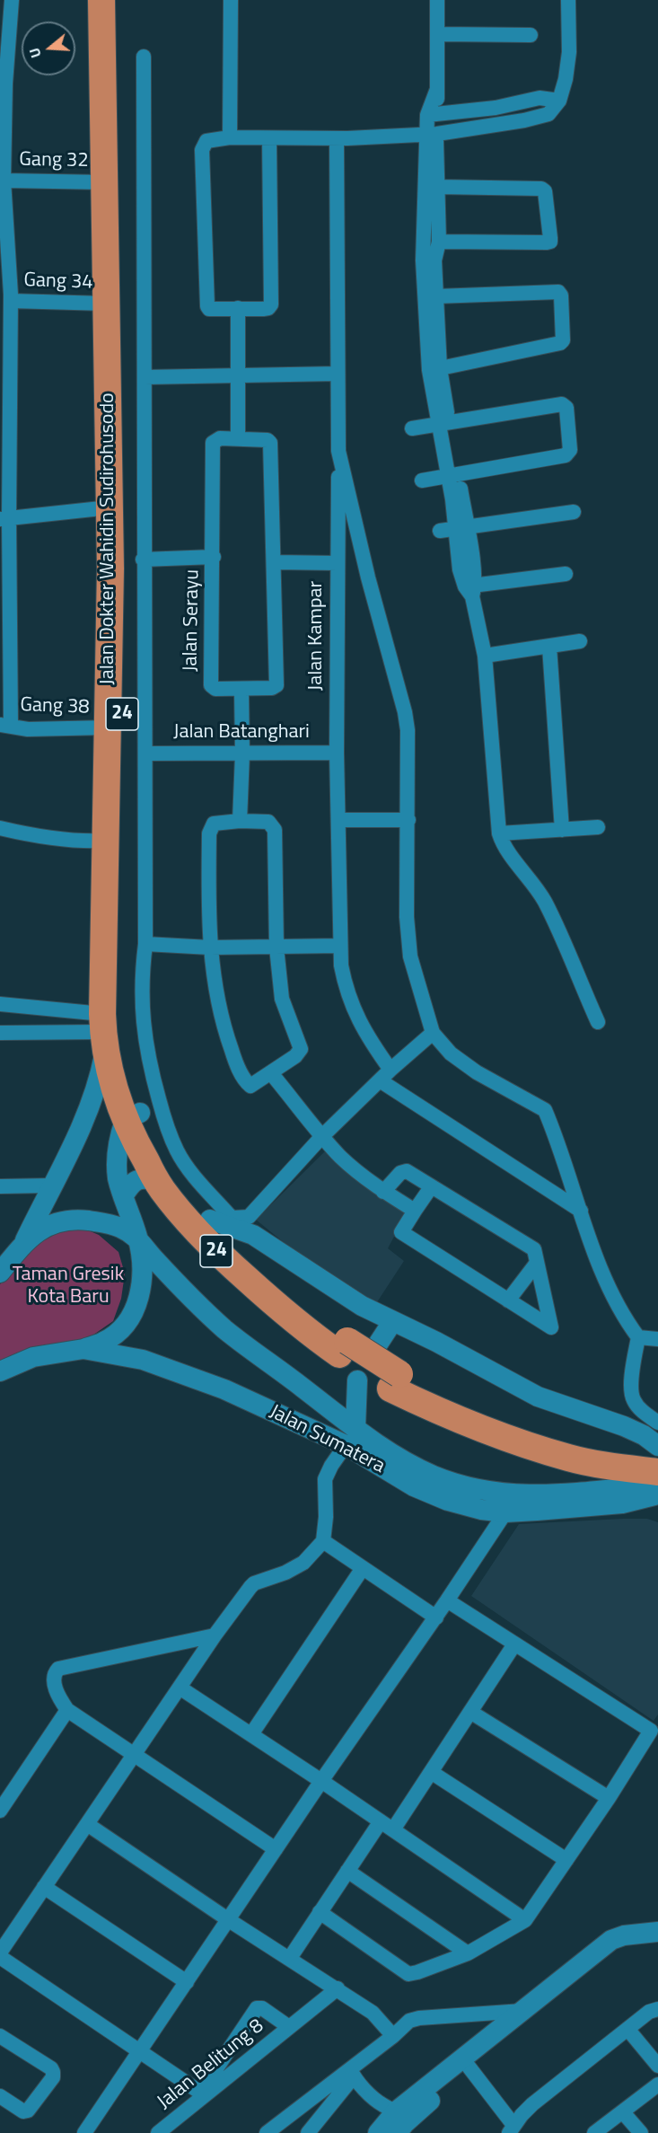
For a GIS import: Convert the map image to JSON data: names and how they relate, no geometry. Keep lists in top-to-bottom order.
{
  "streets": {
    "highway": ["Jalan Dokter Wahidin Sudirohusodo", "24"],
    "main road": ["Jalan Sumatera"],
    "street": [
      "Gang 32",
      "Gang 34",
      "Jalan Serayu",
      "Jalan Kampar",
      "Gang 38",
      "Jalan Batanghari",
      "Jalan Belitung 8"
    ]
  },
  "crossings": [
    ["Gang 32", "Jalan Dokter Wahidin Sudirohusodo"],
    ["Gang 34", "Jalan Dokter Wahidin Sudirohusodo"],
    ["Jalan Dokter Wahidin Sudirohusodo", "Gang 38"],
    ["Jalan Kampar", "Jalan Batanghari"]
  ],
  "parks": ["Taman Gresik Kota Baru"],
  "north": "left"
}
